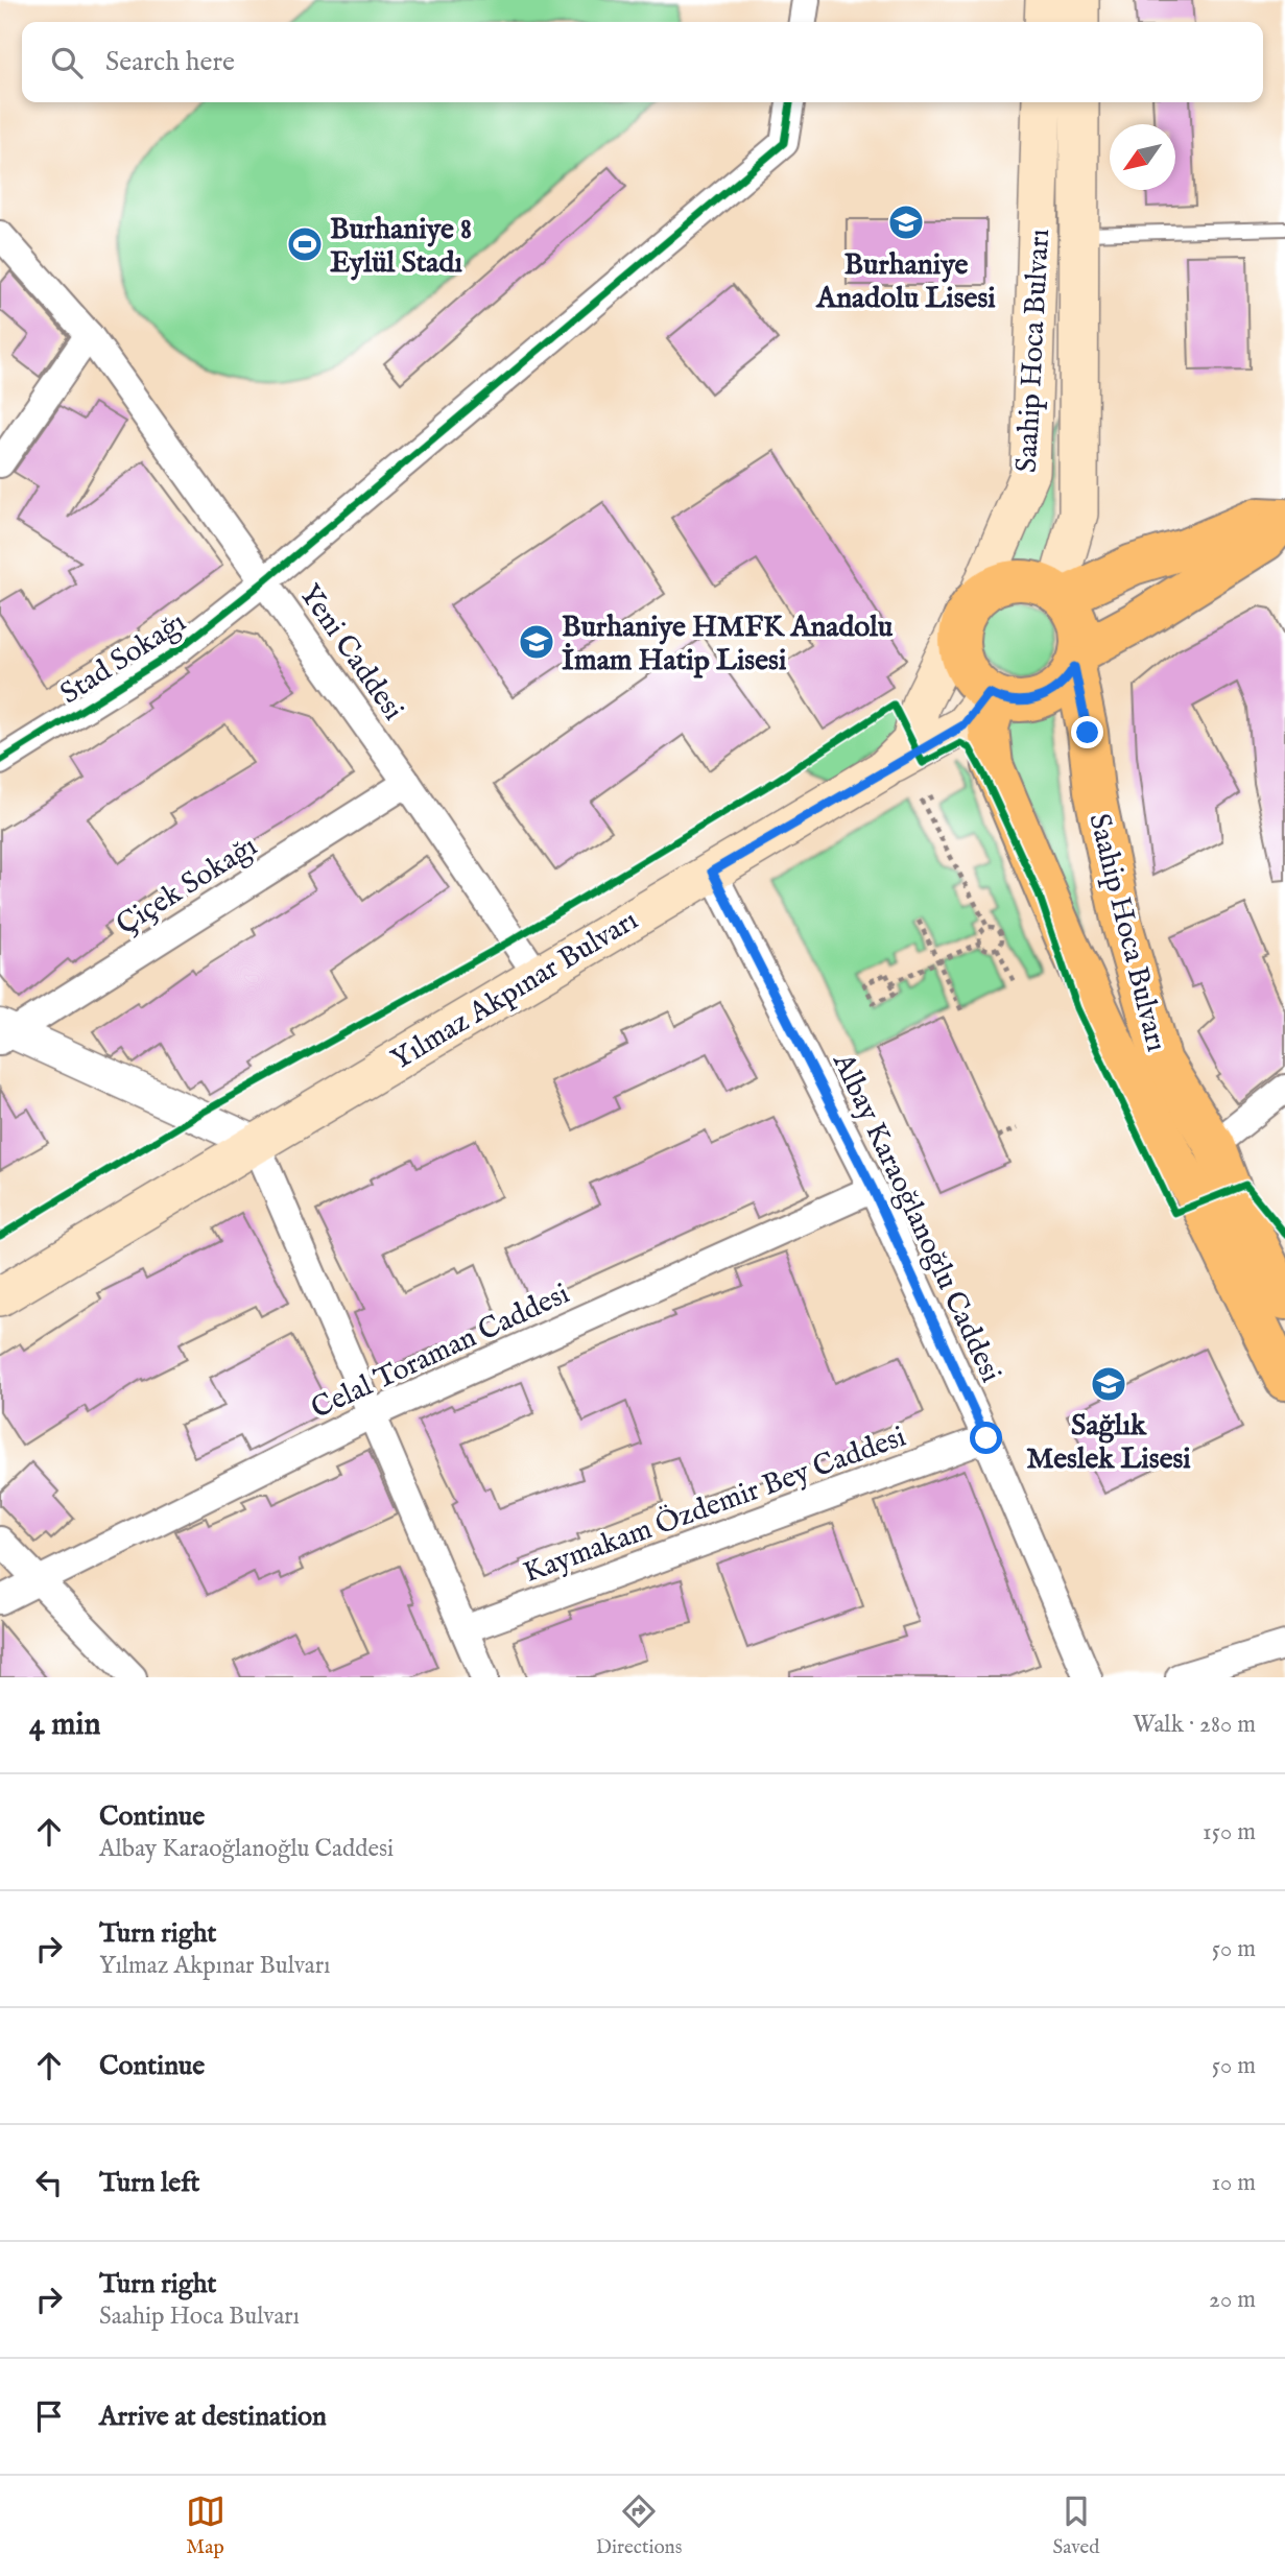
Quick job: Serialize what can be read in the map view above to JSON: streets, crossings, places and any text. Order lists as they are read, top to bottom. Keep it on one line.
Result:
{"streets":{"main road":["Saahip Hoca Bulvarı","Yılmaz Akpınar Bulvarı"],"street":["Yeni Caddesi","Stad Sokağı","Çiçek Sokağı","Albay Karaoğlanoğlu Caddesi","Celal Toraman Caddesi","Kaymakam Özdemir Bey Caddesi"]},"crossings":[["Saahip Hoca Bulvarı","Yılmaz Akpınar Bulvarı"],["Yeni Caddesi","Stad Sokağı"],["Yeni Caddesi","Çiçek Sokağı"],["Yeni Caddesi","Yılmaz Akpınar Bulvarı"],["Yılmaz Akpınar Bulvarı","Albay Karaoğlanoğlu Caddesi"],["Albay Karaoğlanoğlu Caddesi","Celal Toraman Caddesi"],["Albay Karaoğlanoğlu Caddesi","Kaymakam Özdemir Bey Caddesi"]],"places":{"school or university":["Burhaniye Anadolu Lisesi","Burhaniye HMFK Anadolu İmam Hatip Lisesi","Sağlık Meslek Lisesi"],"sports":["Burhaniye 8 Eylül Stadı"]},"north":"bottom left","page":{"search":"Search here","heading":["4 min","Walk · 280 m"],"list":[["Continue","Albay Karaoğlanoğlu Caddesi","150 m"],["Turn right","Yılmaz Akpınar Bulvarı","50 m"],["Continue","50 m"],["Turn left","10 m"],["Turn right","Saahip Hoca Bulvarı","20 m"],"Arrive at destination"],"nav":["Map","Directions","Saved"]}}
